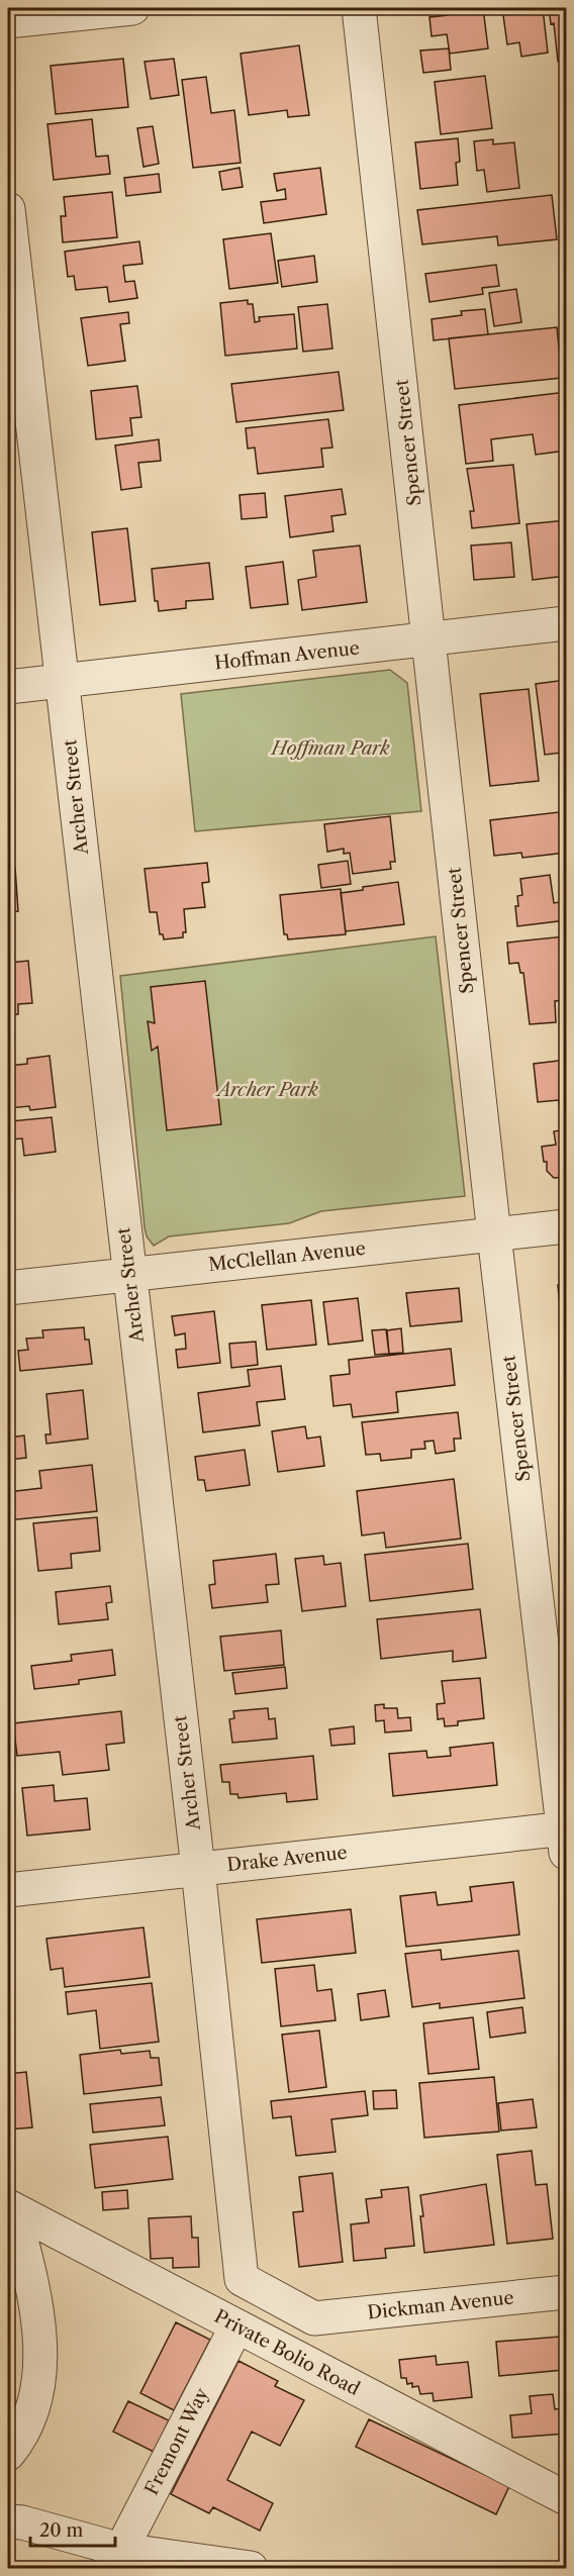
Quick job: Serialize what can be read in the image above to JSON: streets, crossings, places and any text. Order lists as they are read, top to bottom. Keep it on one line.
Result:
{"streets":{"street":["Spencer Street","Hoffman Avenue","Archer Street","McClellan Avenue","Drake Avenue","Dickman Avenue","Private Bolio Road","Fremont Way"]},"crossings":[["Spencer Street","Hoffman Avenue"],["Spencer Street","McClellan Avenue"],["Spencer Street","Drake Avenue"],["Hoffman Avenue","Archer Street"],["Archer Street","McClellan Avenue"],["Archer Street","Drake Avenue"],["Archer Street","Dickman Avenue"],["Private Bolio Road","Fremont Way"]],"parks":["Hoffman Park","Archer Park"],"scale_bar":"20 m"}
